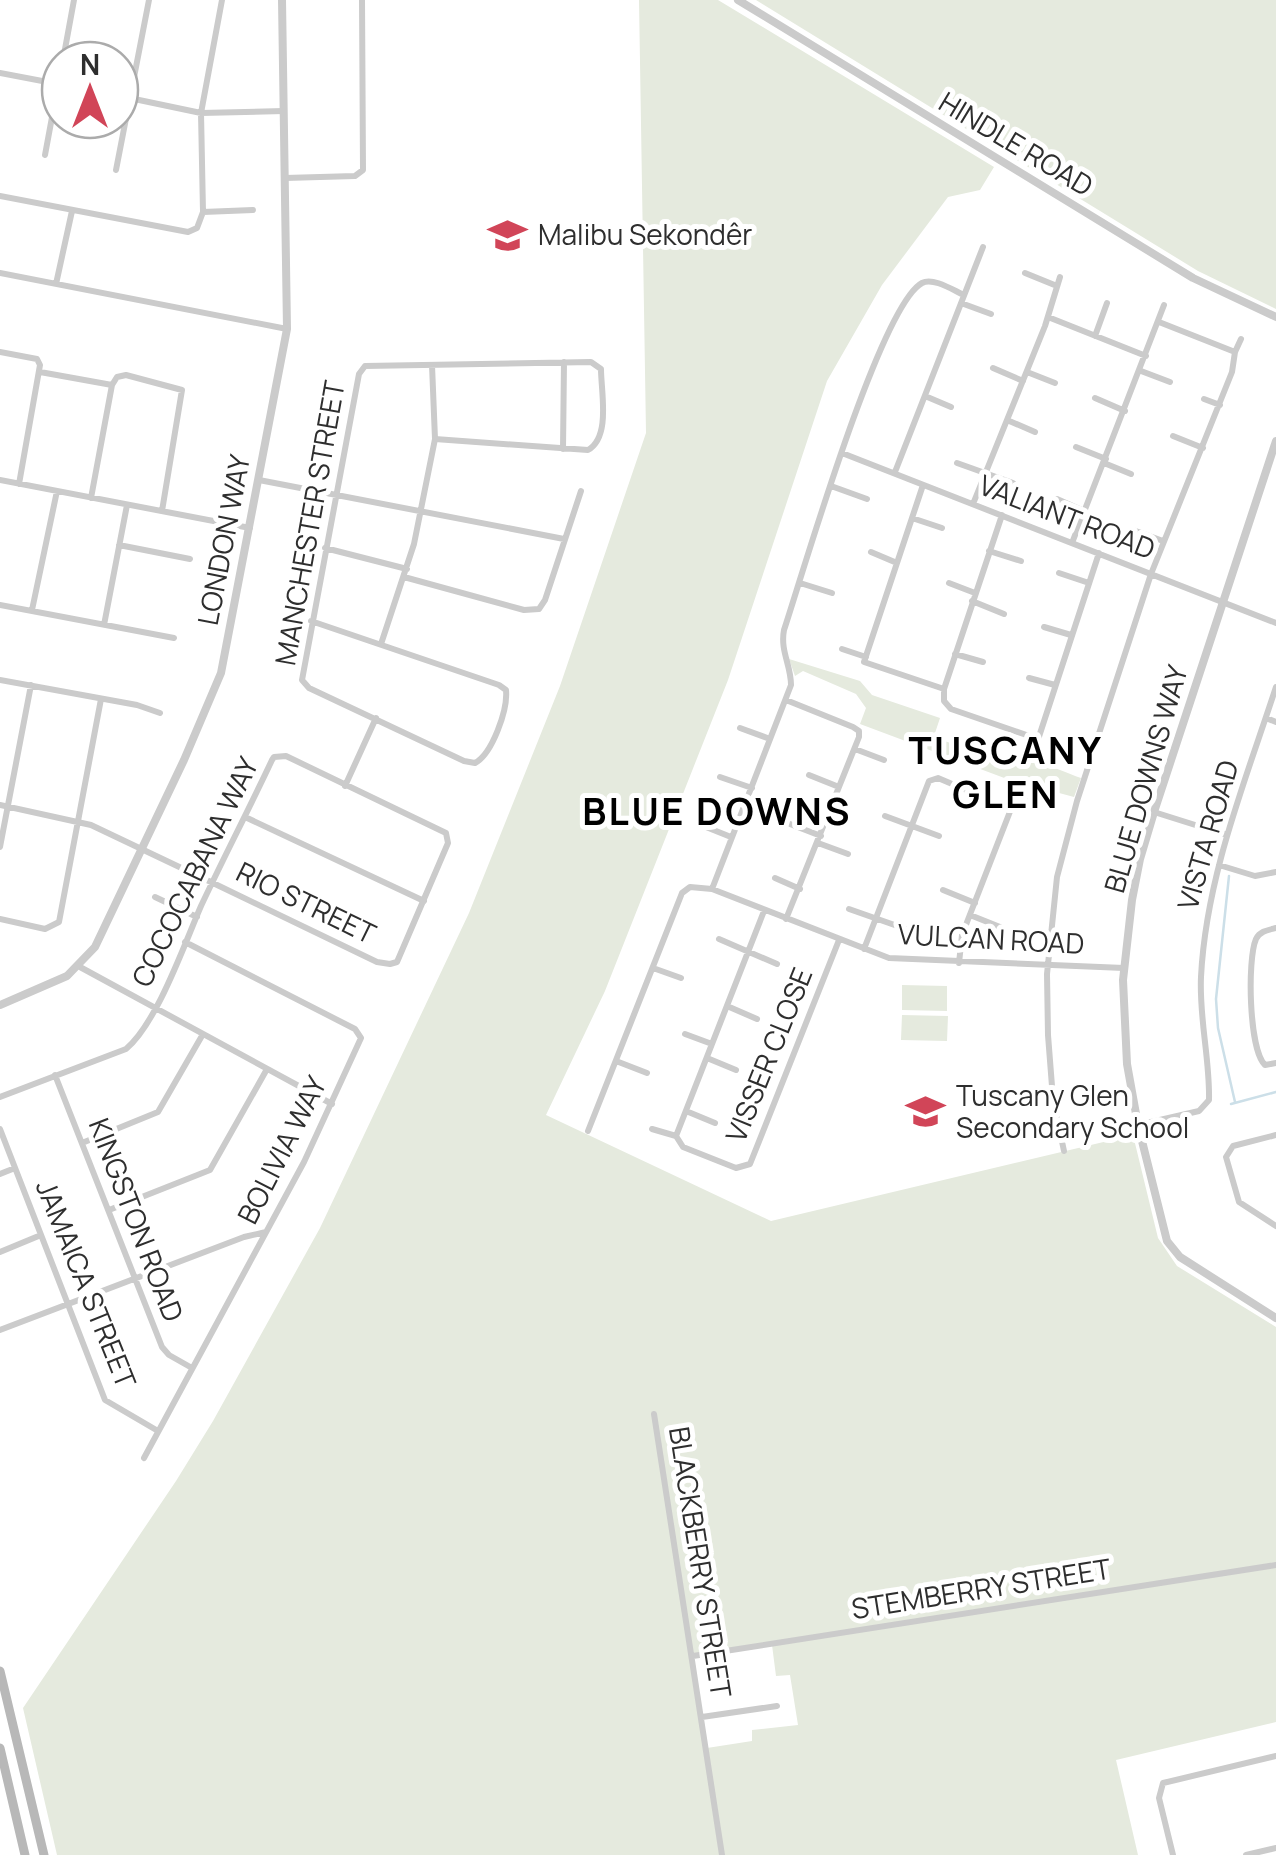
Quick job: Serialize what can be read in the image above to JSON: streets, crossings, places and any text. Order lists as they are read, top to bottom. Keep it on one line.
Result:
{"streets":{"street":["HINDLE ROAD","VALIANT ROAD","MANCHESTER STREET","LONDON WAY","BLUE DOWNS WAY","VISTA ROAD","COCOCABANA WAY","RIO STREET","VULCAN ROAD","VISSER CLOSE","BOLIVIA WAY","KINGSTON ROAD","JAMAICA STREET","BLACKBERRY STREET","STEMBERRY STREET"]},"crossings":[["VALIANT ROAD","BLUE DOWNS WAY"],["LONDON WAY","RIO STREET"],["BLUE DOWNS WAY","VISTA ROAD"],["BLUE DOWNS WAY","VULCAN ROAD"],["COCOCABANA WAY","RIO STREET"],["COCOCABANA WAY","BOLIVIA WAY"],["COCOCABANA WAY","KINGSTON ROAD"],["VULCAN ROAD","VISSER CLOSE"],["BOLIVIA WAY","KINGSTON ROAD"],["BOLIVIA WAY","JAMAICA STREET"],["BLACKBERRY STREET","STEMBERRY STREET"]],"districts":["TUSCANY GLEN","BLUE DOWNS"],"places":{"school or university":["Malibu Sekondêr","Tuscany Glen Secondary School"]},"north":"top"}
